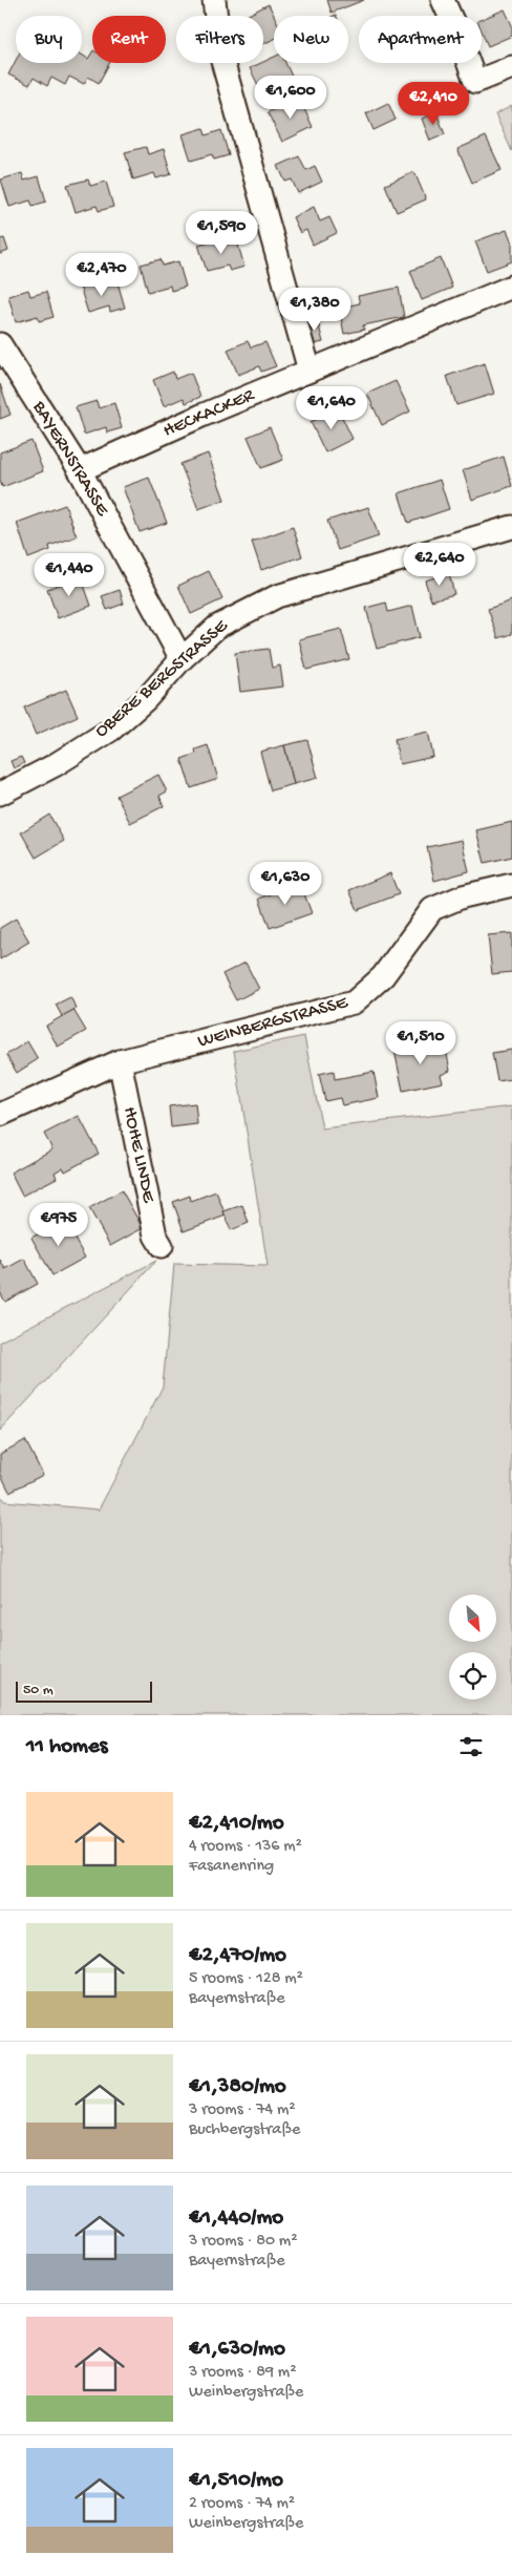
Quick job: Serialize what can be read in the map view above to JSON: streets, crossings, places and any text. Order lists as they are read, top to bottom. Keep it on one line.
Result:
{"streets":{"street":["HECKACKER","BAYERNSTRASSE","OBERE BERGSTRASSE","WEINBERGSTRASSE","HOHE LINDE"]},"crossings":[["HECKACKER","BAYERNSTRASSE"],["BAYERNSTRASSE","OBERE BERGSTRASSE"],["WEINBERGSTRASSE","HOHE LINDE"]],"scale_bar":"50 m","north":"bottom right","page":{"chip":["Buy","Rent","Filters","New","Apartment"],"price":["€1,600","€2,410","€1,590","€2,470","€1,380","€1,640","€2,640","€1,440","€1,630","€1,510","€975"],"scale":"50 m","heading":"11 homes","list":[{"name":"€2,410/mo","note":"4 rooms · 136 m² · Fasanenring"},{"name":"€2,470/mo","note":"5 rooms · 128 m² · Bayernstraße"},{"name":"€1,380/mo","note":"3 rooms · 74 m² · Buchbergstraße"},{"name":"€1,440/mo","note":"3 rooms · 80 m² · Bayernstraße"},{"name":"€1,630/mo","note":"3 rooms · 89 m² · Weinbergstraße"},{"name":"€1,510/mo","note":"2 rooms · 74 m² · Weinbergstraße"}]}}
